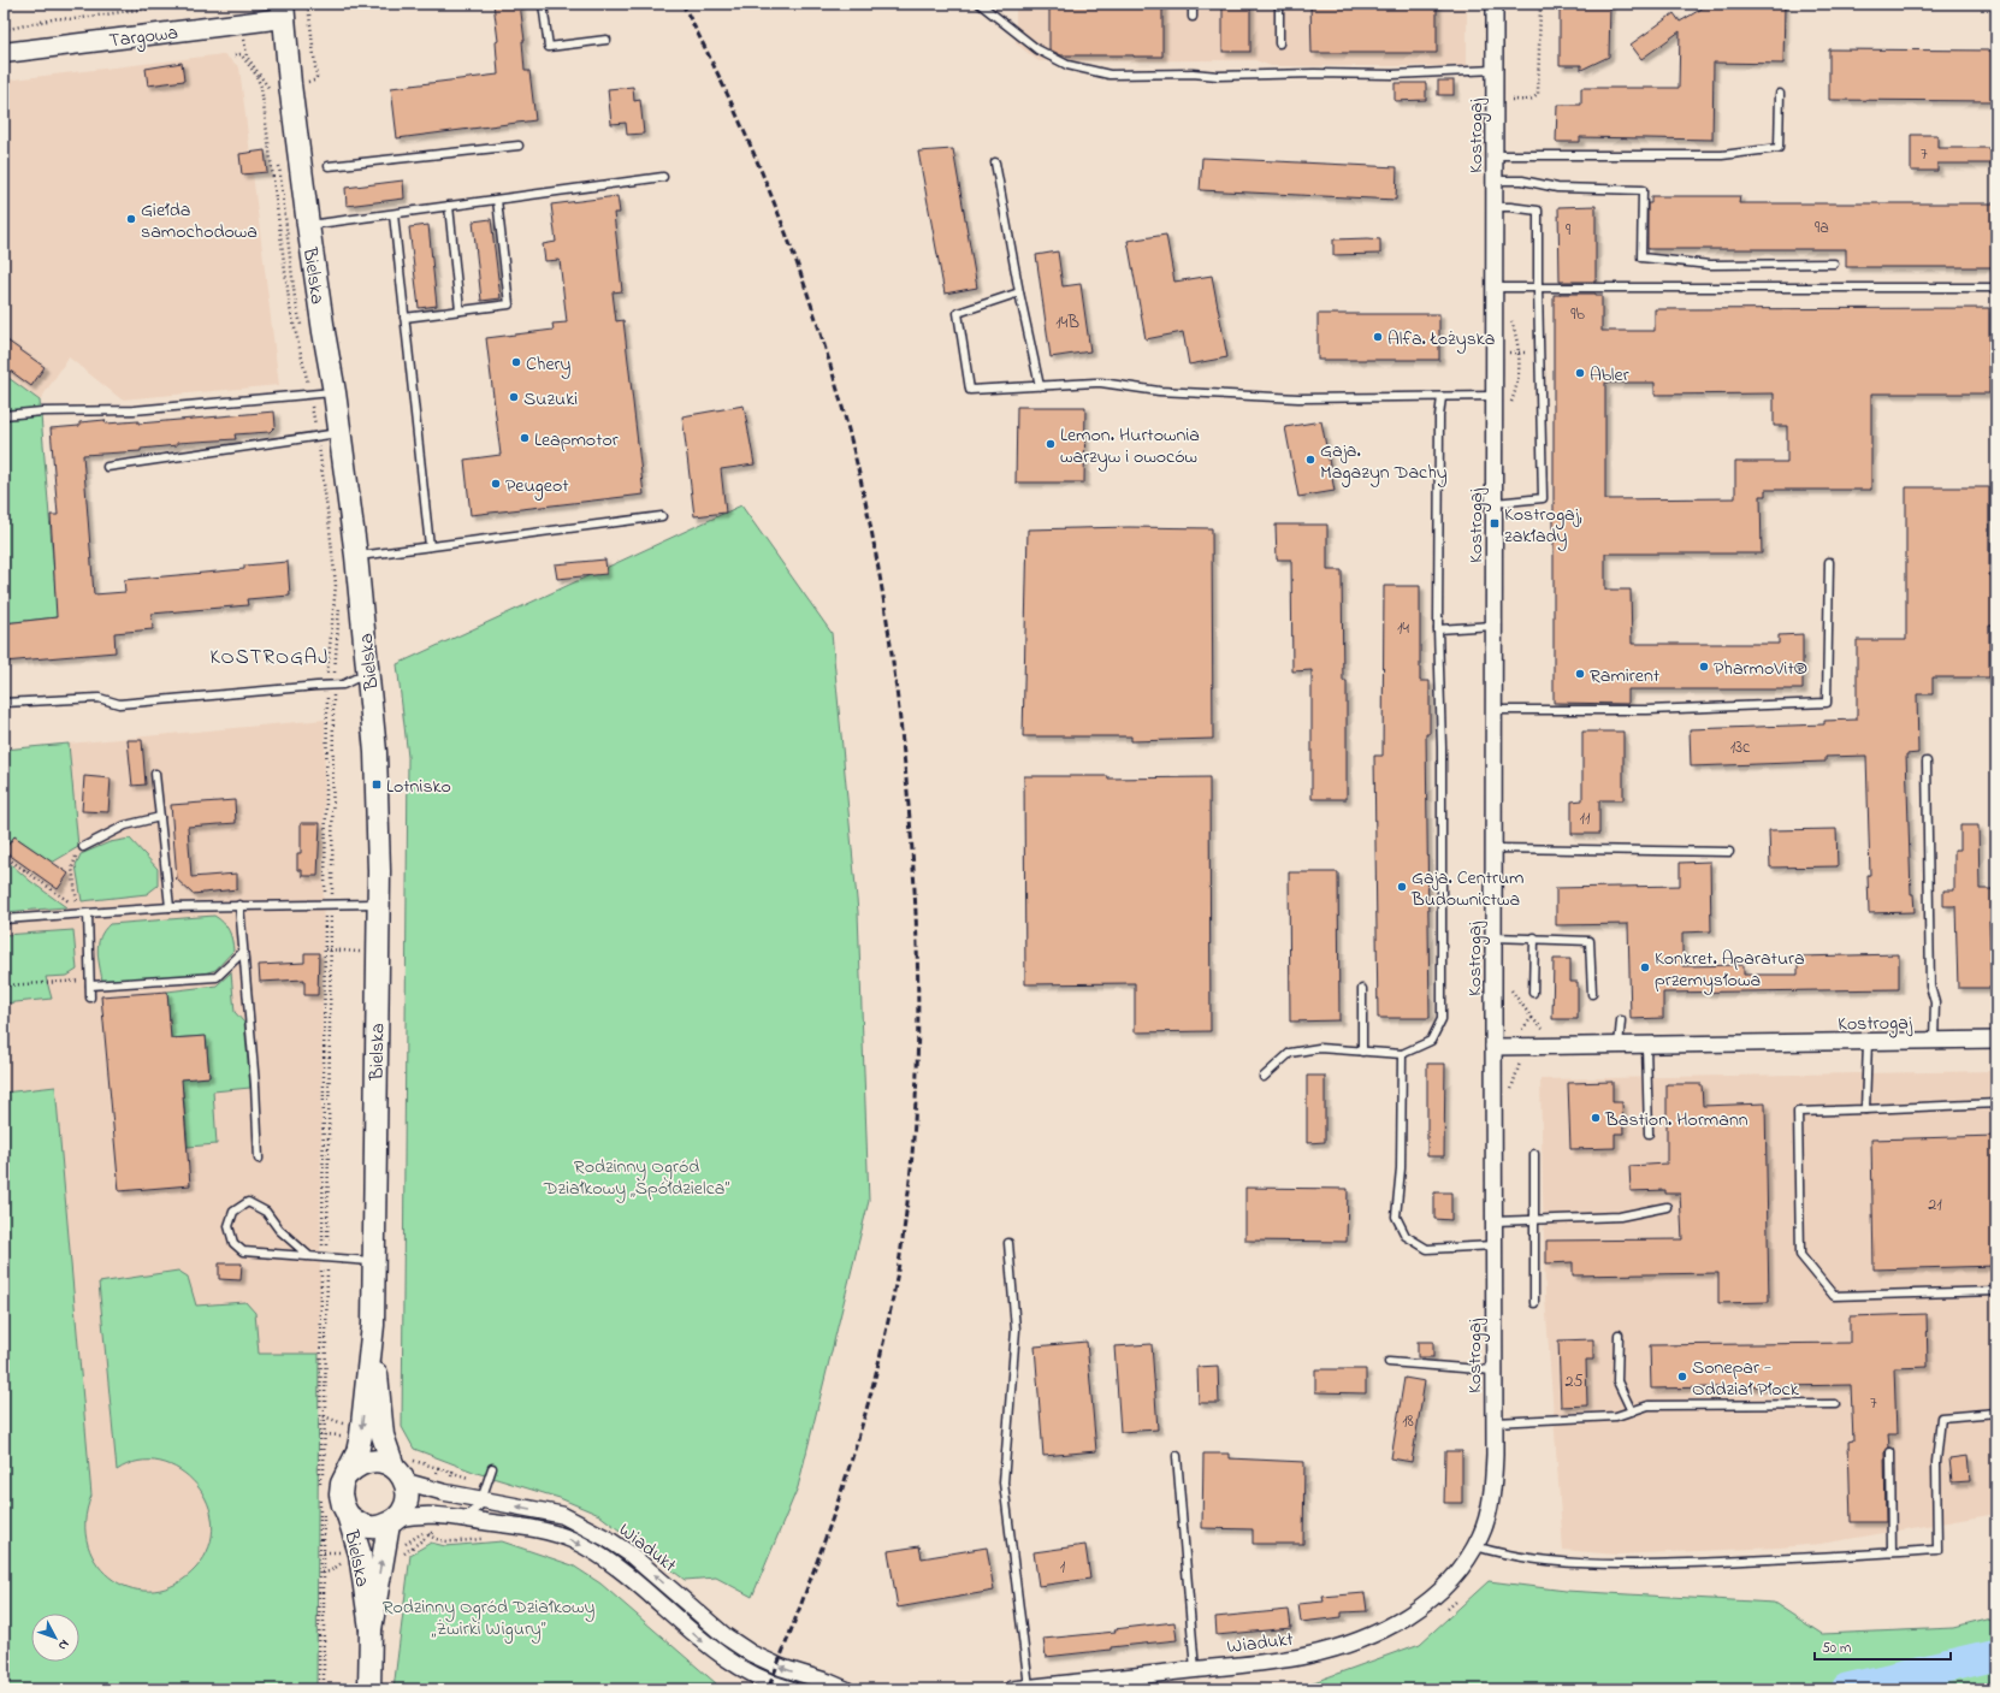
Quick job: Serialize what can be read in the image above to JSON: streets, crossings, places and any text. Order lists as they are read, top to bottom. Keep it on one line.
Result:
{"streets":{"main road":["Bielska"],"street":["Targowa","Kostrogaj","Wiadukt"]},"crossings":[["Targowa","Bielska"],["Kostrogaj","Wiadukt"],["Bielska","Wiadukt"]],"districts":["KOSTROGAJ"],"parks":["Rodzinny Ogród Działkowy „Spółdzielca”","Rodzinny Ogród Działkowy „Żwirki Wigury”"],"places":{"other":["Giełda samochodowa","Alfa. Łożyska","Chery","Abler","Suzuki","Leapmotor","Lemon. Hurtownia warzyw i owoców","Gaja. Magazyn Dachy","Peugeot","PharmoVit®","Ramirent","Gaja. Centrum Budownictwa","Konkret. Aparatura przemysłowa","Bastion. Hormann","Sonepar - Oddział Płock"],"transit":["Kostrogaj, zakłady","Lotnisko"]},"house_numbers":["7","9a","9","9b","14B","14","13c","11","21","25","7","18","1"],"scale_bar":"50 m","north":"bottom right"}
